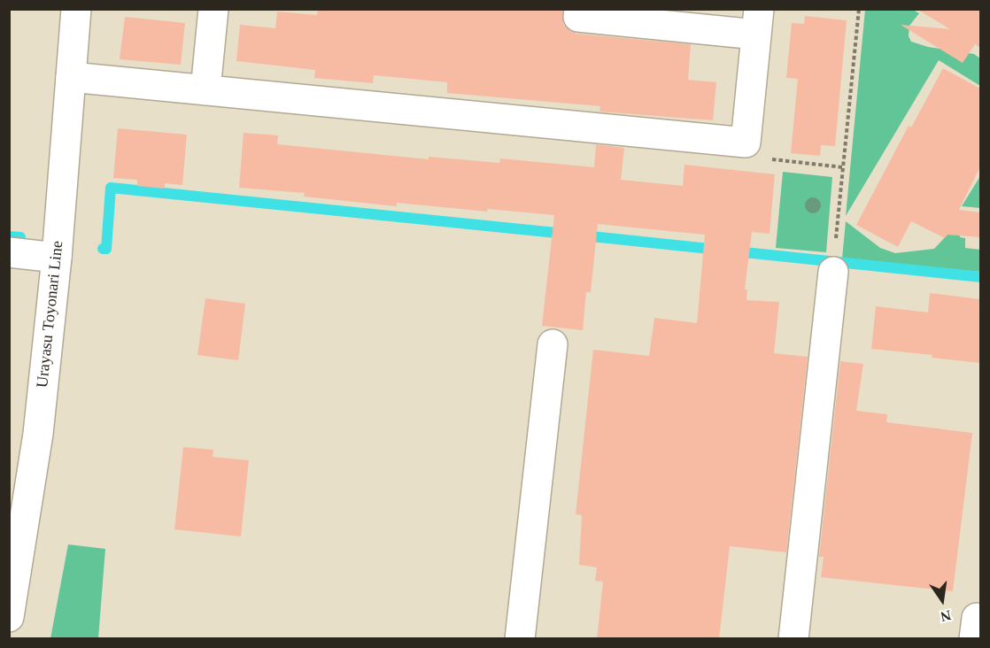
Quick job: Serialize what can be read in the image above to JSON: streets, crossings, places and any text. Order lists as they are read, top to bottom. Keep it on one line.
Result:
{"streets":{"street":["Urayasu Toyonari Line"]},"north":"bottom"}
